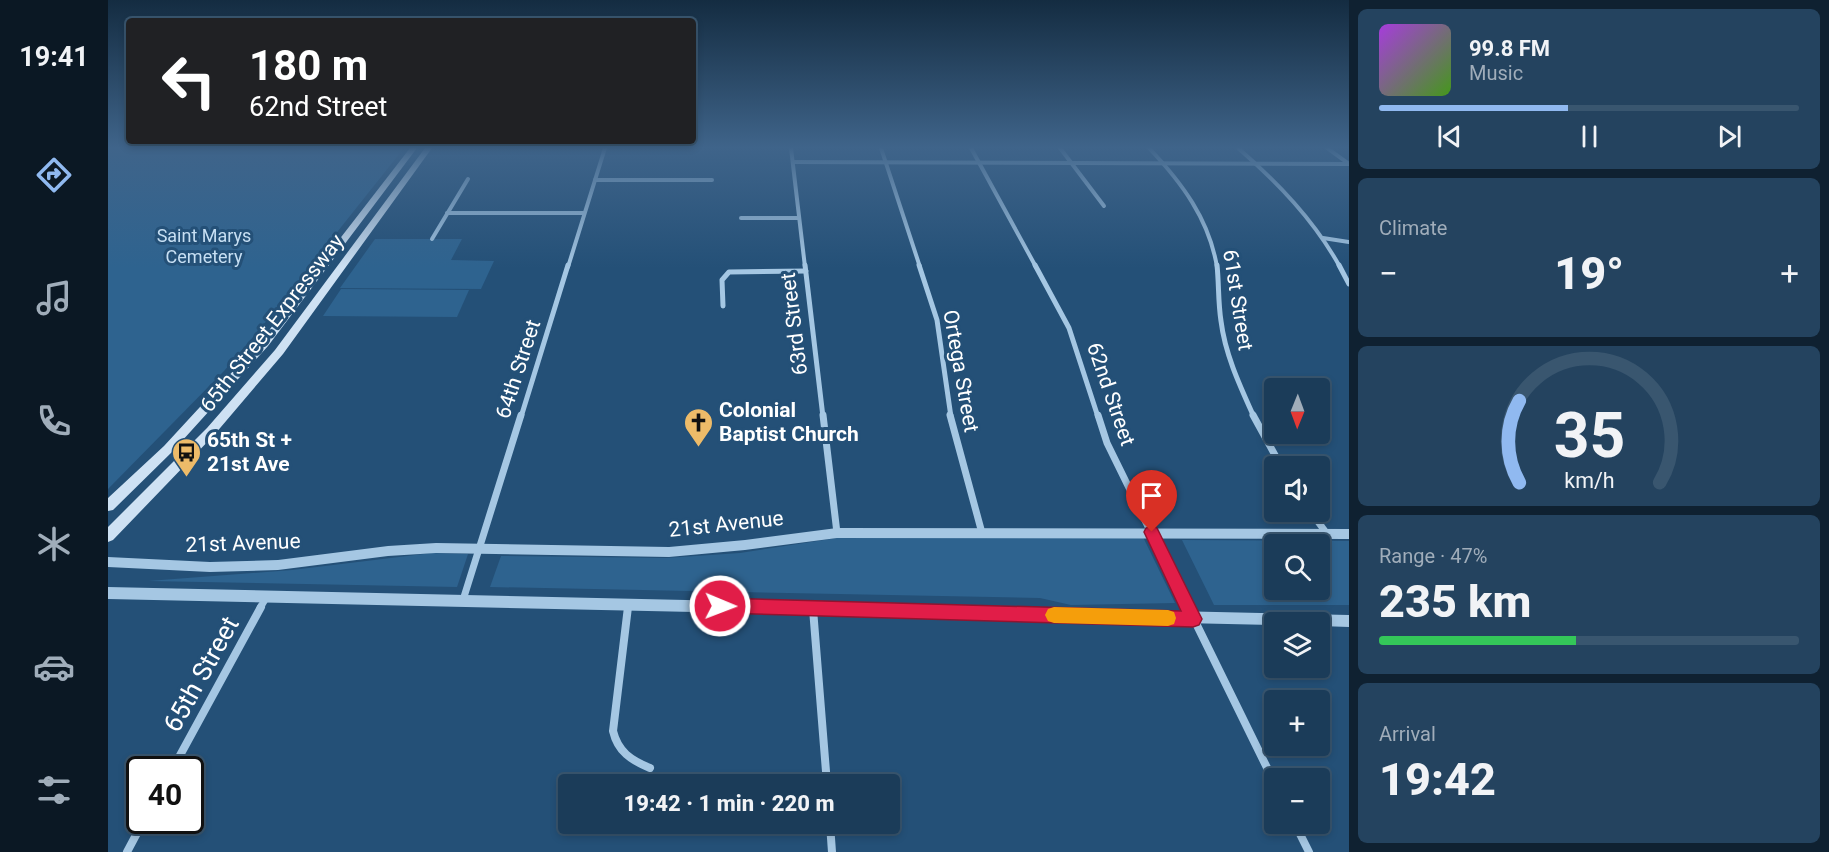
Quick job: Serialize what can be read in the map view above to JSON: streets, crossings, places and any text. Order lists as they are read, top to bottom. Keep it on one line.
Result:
{"streets":{"main road":["65th Street Expressway"],"street":["61st Street","63rd Street","64th Street","Ortega Street","62nd Street","21st Avenue","65th Street"]},"crossings":[["63rd Street","21st Avenue"],["64th Street","21st Avenue"],["Ortega Street","21st Avenue"],["62nd Street","21st Avenue"]],"parks":["Saint Marys Cemetery"],"places":{"church":["Colonial Baptist Church"],"bus stop":["65th St + 21st Ave"]},"north":"bottom","page":{"tabs":"19:41","turn":["180 m","62nd Street"],"song":["99.8 FM","Music"],"tile":["Climate",["Range · 47%","235 km"],["Arrival","19:42"]],"heat":["−","19°","+"],"map_buttons":["+","−"],"limit":"40","trip":"19:42 · 1 min · 220 m","gauge":["35","km/h"]}}
